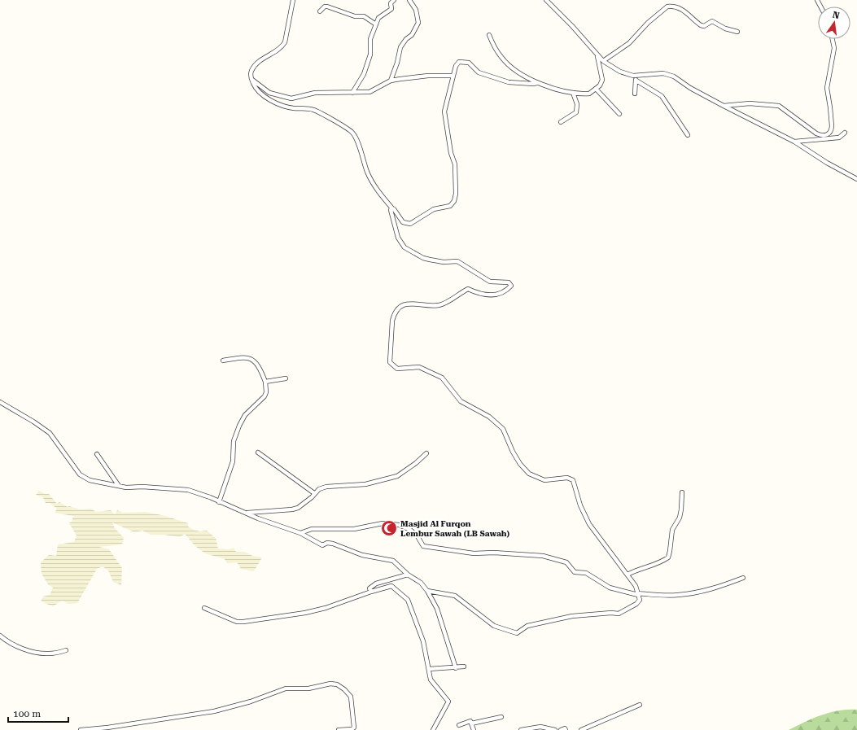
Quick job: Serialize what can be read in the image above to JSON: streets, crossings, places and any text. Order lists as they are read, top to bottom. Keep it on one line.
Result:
{"places":{"mosque":["Masjid Al Furqon Lembur Sawah (LB Sawah)"]},"scale_bar":"100 m","north":"top"}
